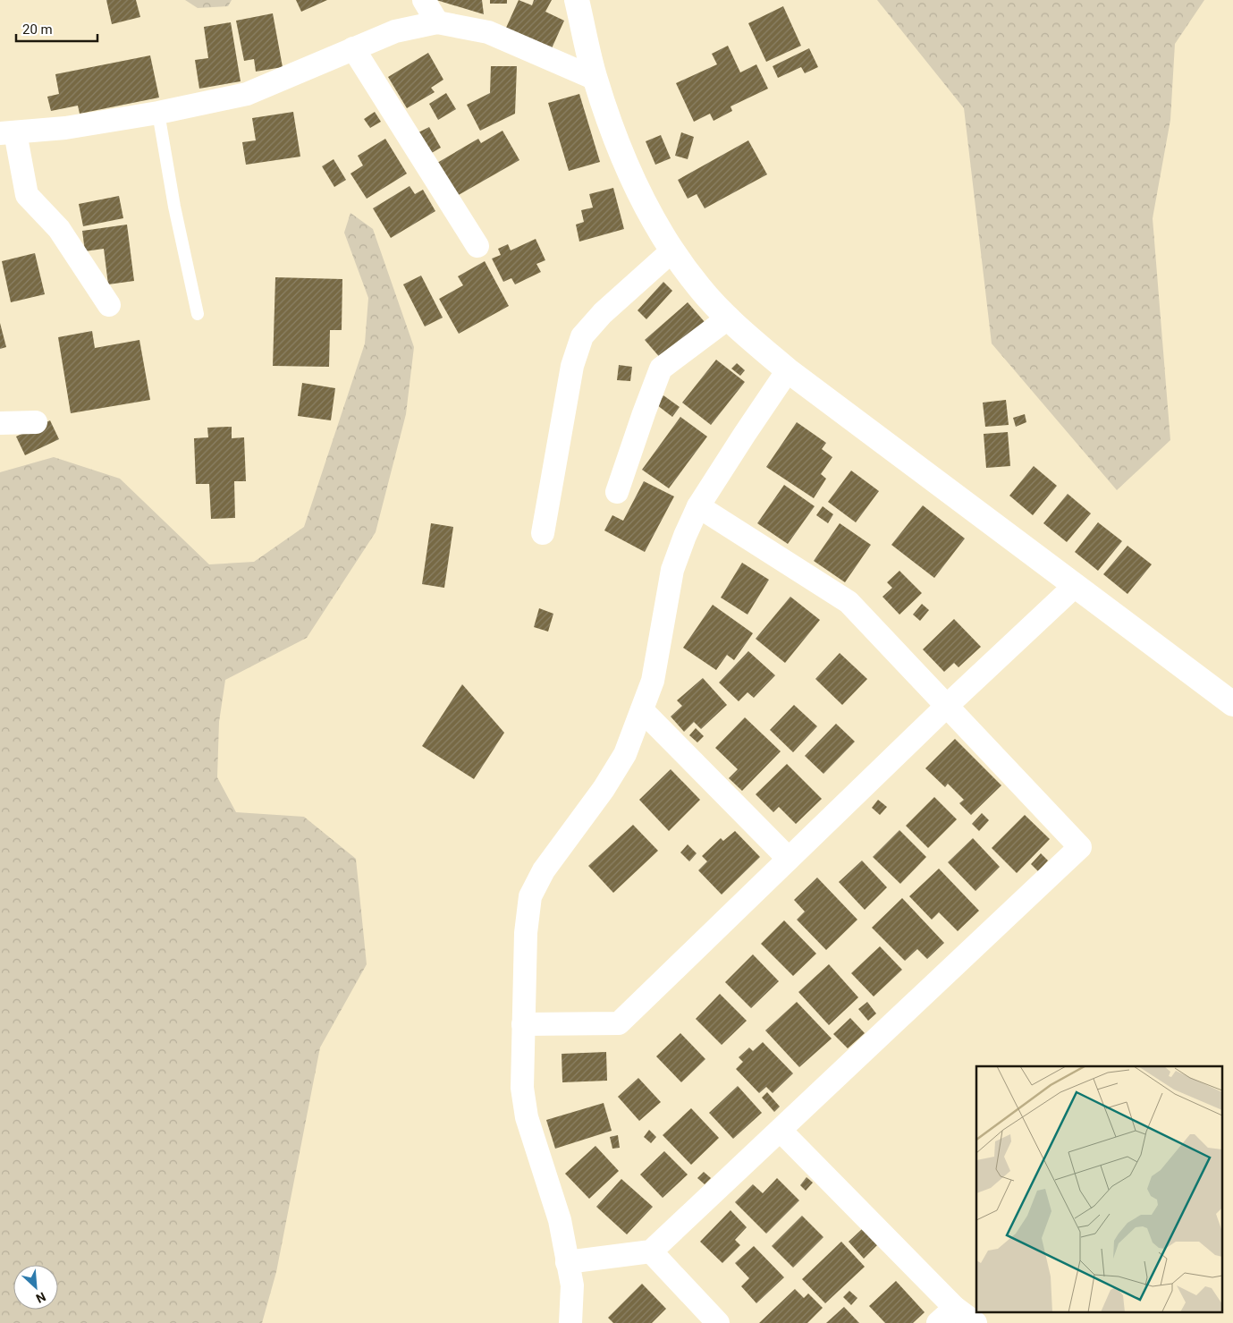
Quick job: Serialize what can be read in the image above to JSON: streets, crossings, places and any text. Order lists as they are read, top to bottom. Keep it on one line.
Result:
{"scale_bar":"20 m","north":"bottom right"}
